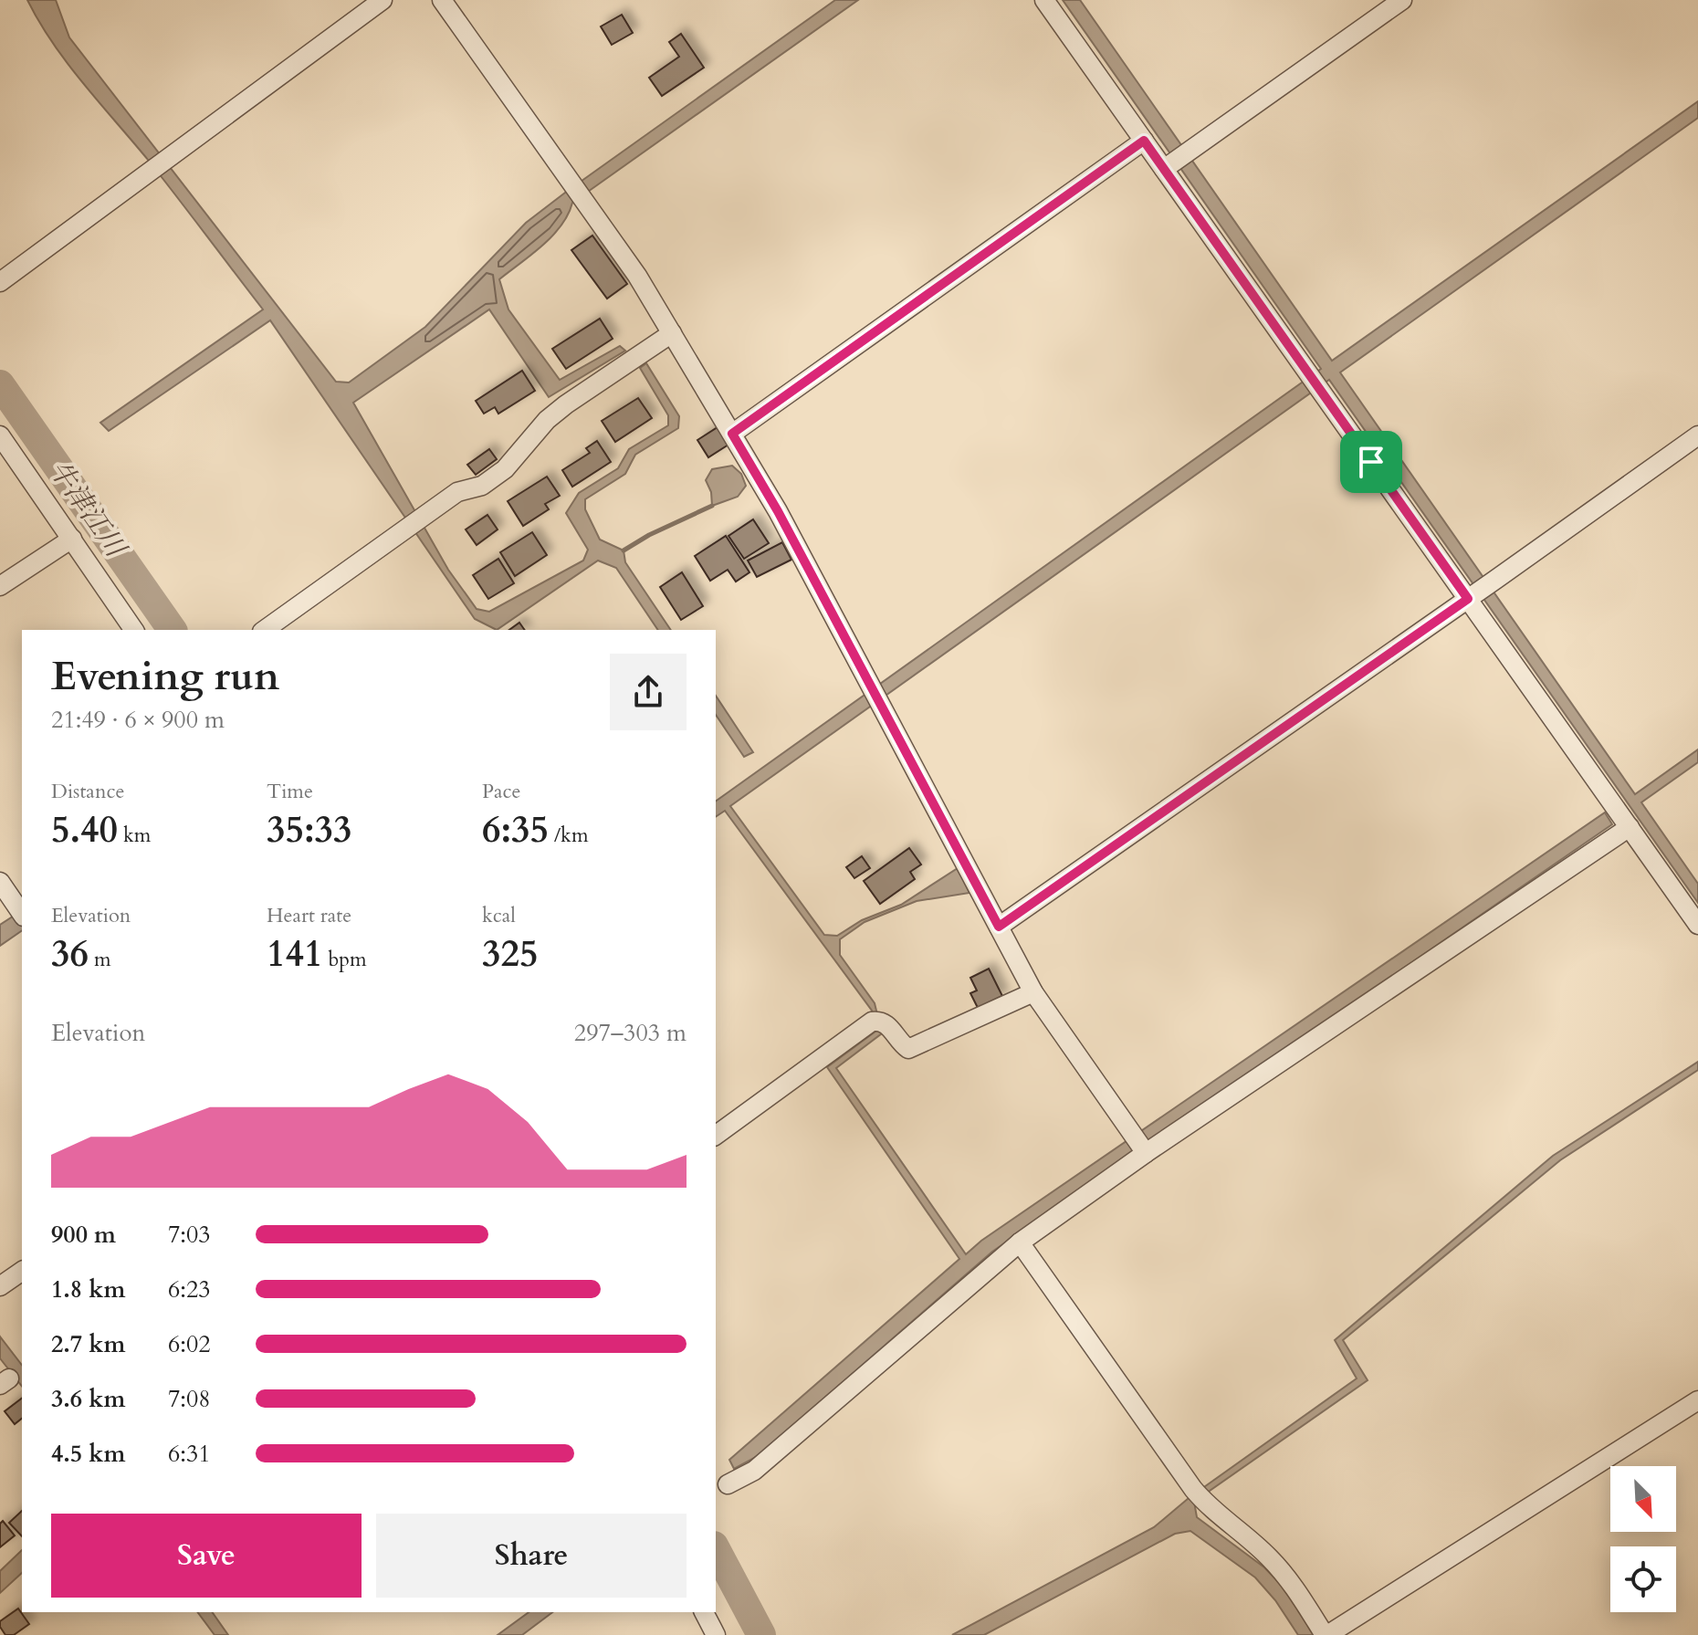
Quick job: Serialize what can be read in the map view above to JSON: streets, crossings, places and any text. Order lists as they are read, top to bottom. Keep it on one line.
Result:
{"water":["牛津江川"],"north":"bottom right","page":{"heading":["Evening run","21:49 · 6 × 900 m"],"stats":[["Distance","5.40 km"],["Time","35:33"],["Pace","6:35 /km"],["Elevation","36 m"],["Heart rate","141 bpm"],["kcal","325"]],"chart":["Elevation","297–303 m"],"list":[{"name":"900 m","note":"7:03"},{"name":"1.8 km","note":"6:23"},{"name":"2.7 km","note":"6:02"},{"name":"3.6 km","note":"7:08"},{"name":"4.5 km","note":"6:31"}],"buttons":["Save","Share"]}}
